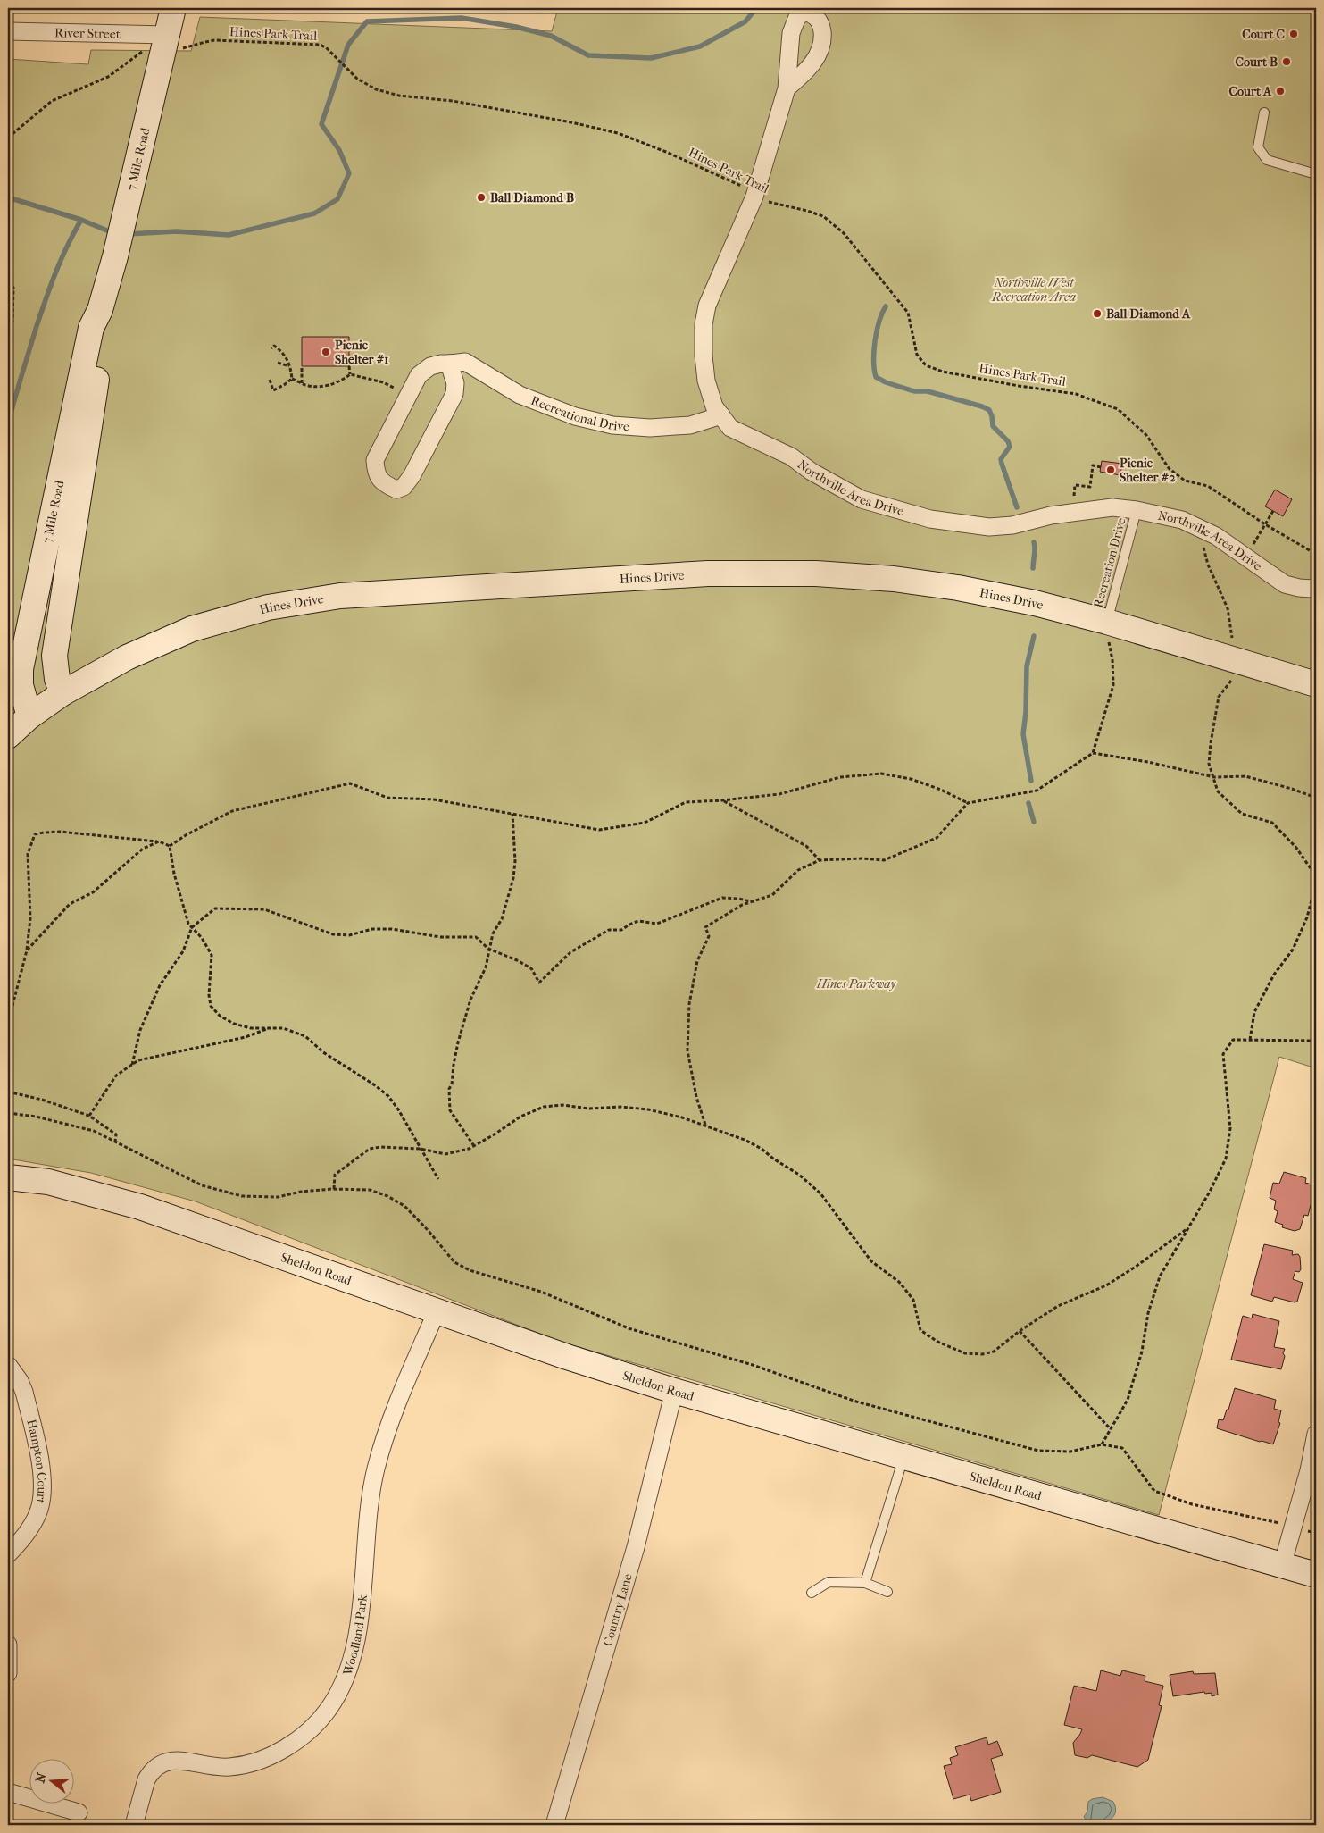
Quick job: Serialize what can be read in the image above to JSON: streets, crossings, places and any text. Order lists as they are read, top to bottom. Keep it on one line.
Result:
{"streets":{"street":["River Street","7 Mile Road","Recreational Drive","Northville Area Drive","Hines Drive","Sheldon Road","Hampton Court","Country Lane","Woodland Park"],"lane":["Recreation Drive"],"path":["Hines Park Trail"]},"crossings":[["River Street","Hines Park Trail"],["River Street","7 Mile Road"],["Hines Park Trail","7 Mile Road"],["Hines Park Trail","Northville Area Drive"],["7 Mile Road","Hines Drive"],["Recreational Drive","Northville Area Drive"],["Northville Area Drive","Recreation Drive"],["Recreation Drive","Hines Drive"],["Sheldon Road","Country Lane"],["Sheldon Road","Woodland Park"]],"parks":["Northville West Recreation Area","Hines Parkway"],"places":["Court C","Court B","Court A","Ball Diamond B","Ball Diamond A","Picnic Shelter #1","Picnic Shelter #2"],"north":"left"}
